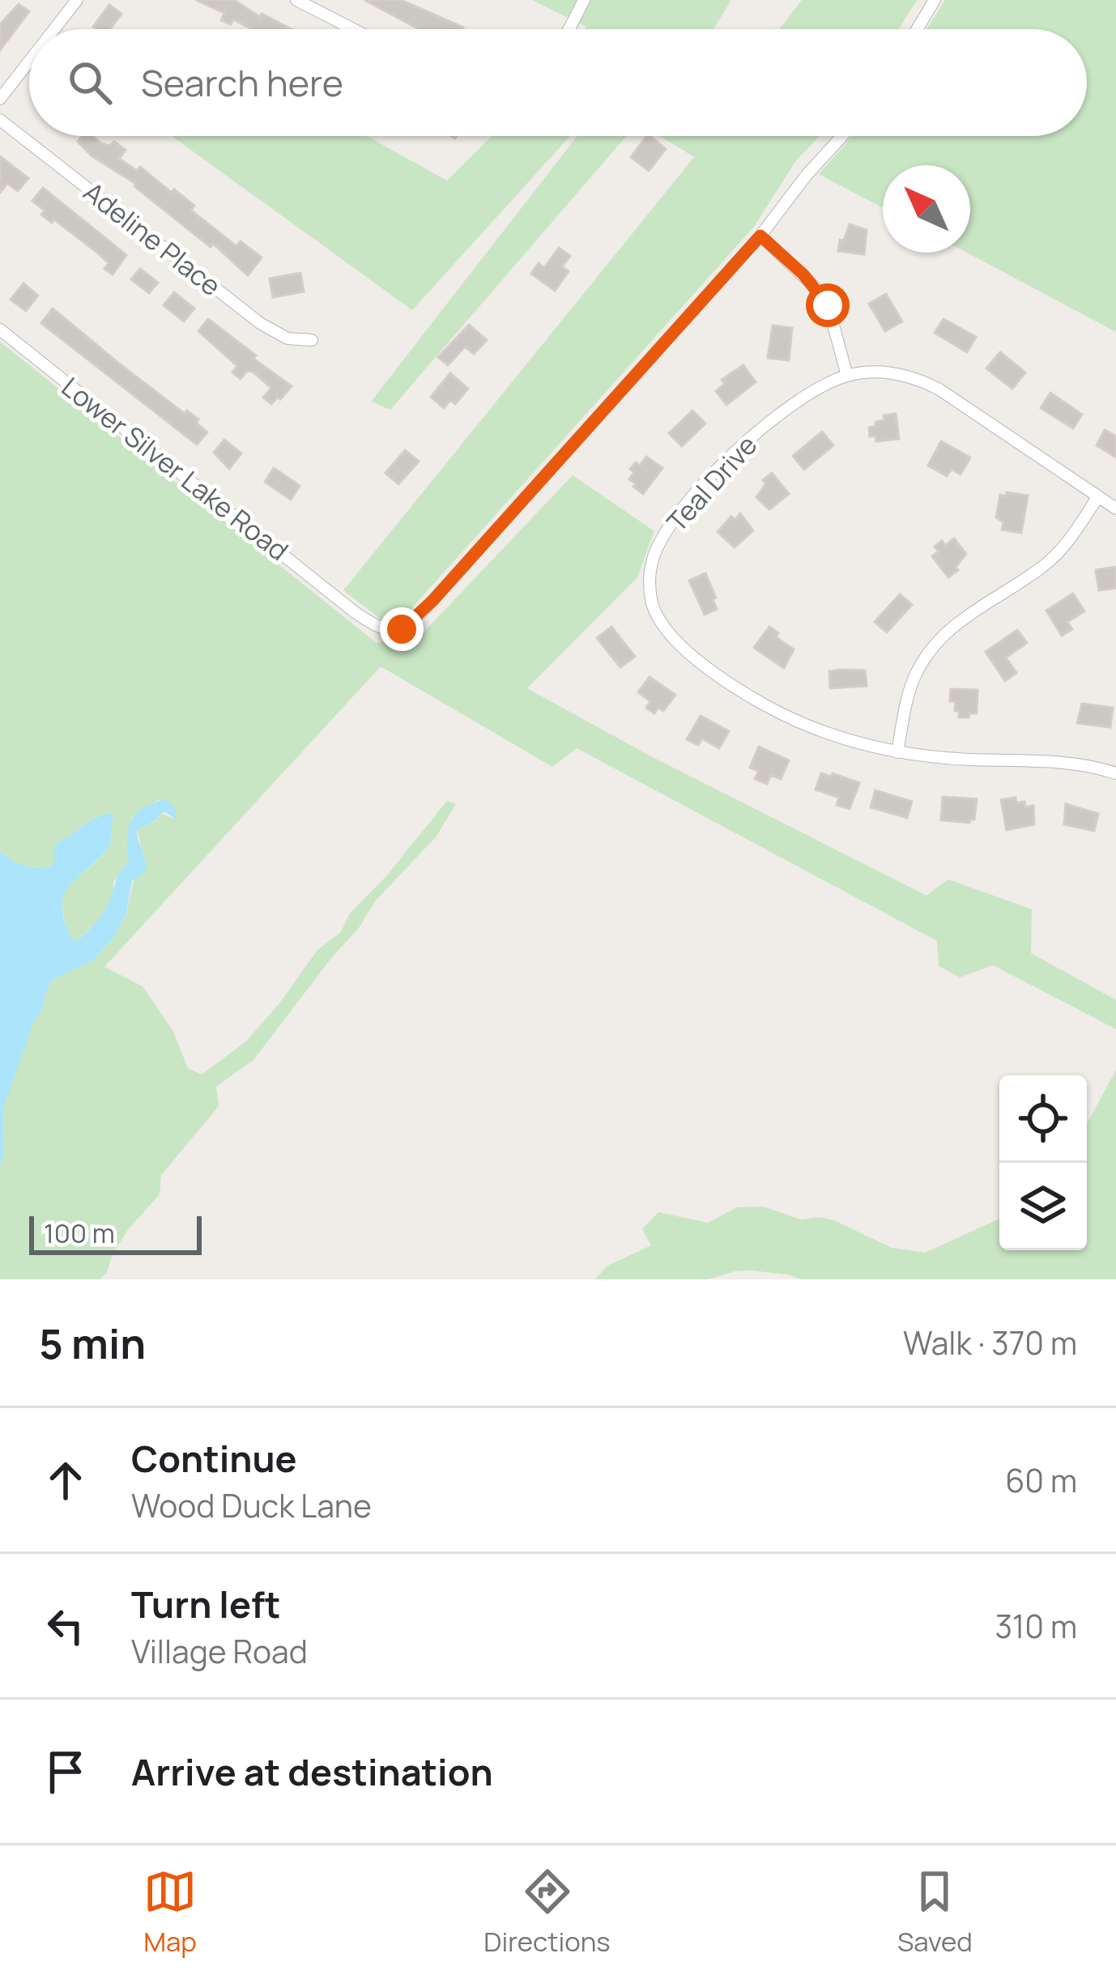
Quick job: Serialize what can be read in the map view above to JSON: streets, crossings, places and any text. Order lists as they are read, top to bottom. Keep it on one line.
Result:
{"streets":{"street":["Adeline Place","Lower Silver Lake Road","Teal Drive"]},"scale_bar":"100 m","north":"top left","page":{"search":"Search here","scale":"100 m","heading":["5 min","Walk · 370 m"],"list":[["Continue","Wood Duck Lane","60 m"],["Turn left","Village Road","310 m"],"Arrive at destination"],"nav":["Map","Directions","Saved"]}}
